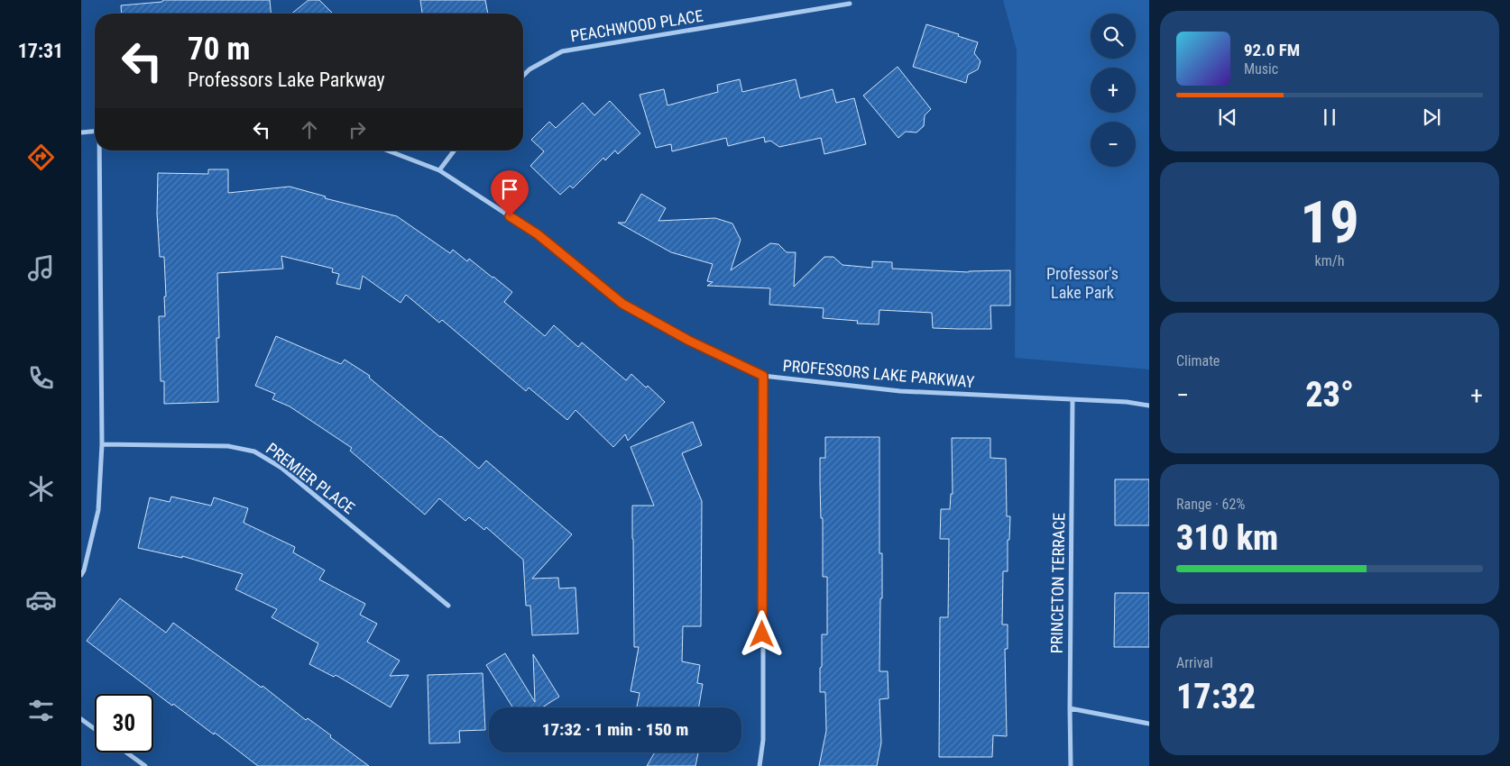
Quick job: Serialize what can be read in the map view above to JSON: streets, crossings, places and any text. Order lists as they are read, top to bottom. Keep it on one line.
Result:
{"streets":{"street":["PEACHWOOD PLACE","PROFESSORS LAKE PARKWAY","PREMIER PLACE","PRINCETON TERRACE"]},"crossings":[["PROFESSORS LAKE PARKWAY","PRINCETON TERRACE"]],"parks":["Professor's Lake Park"],"page":{"tabs":"17:31","map_buttons":["+","−"],"turn":["70 m","Professors Lake Parkway"],"song":["92.0 FM","Music"],"tile":[["19","km/h"],"Climate",["Range · 62%","310 km"],["Arrival","17:32"]],"heat":["−","23°","+"],"limit":"30","trip":"17:32 · 1 min · 150 m"}}
